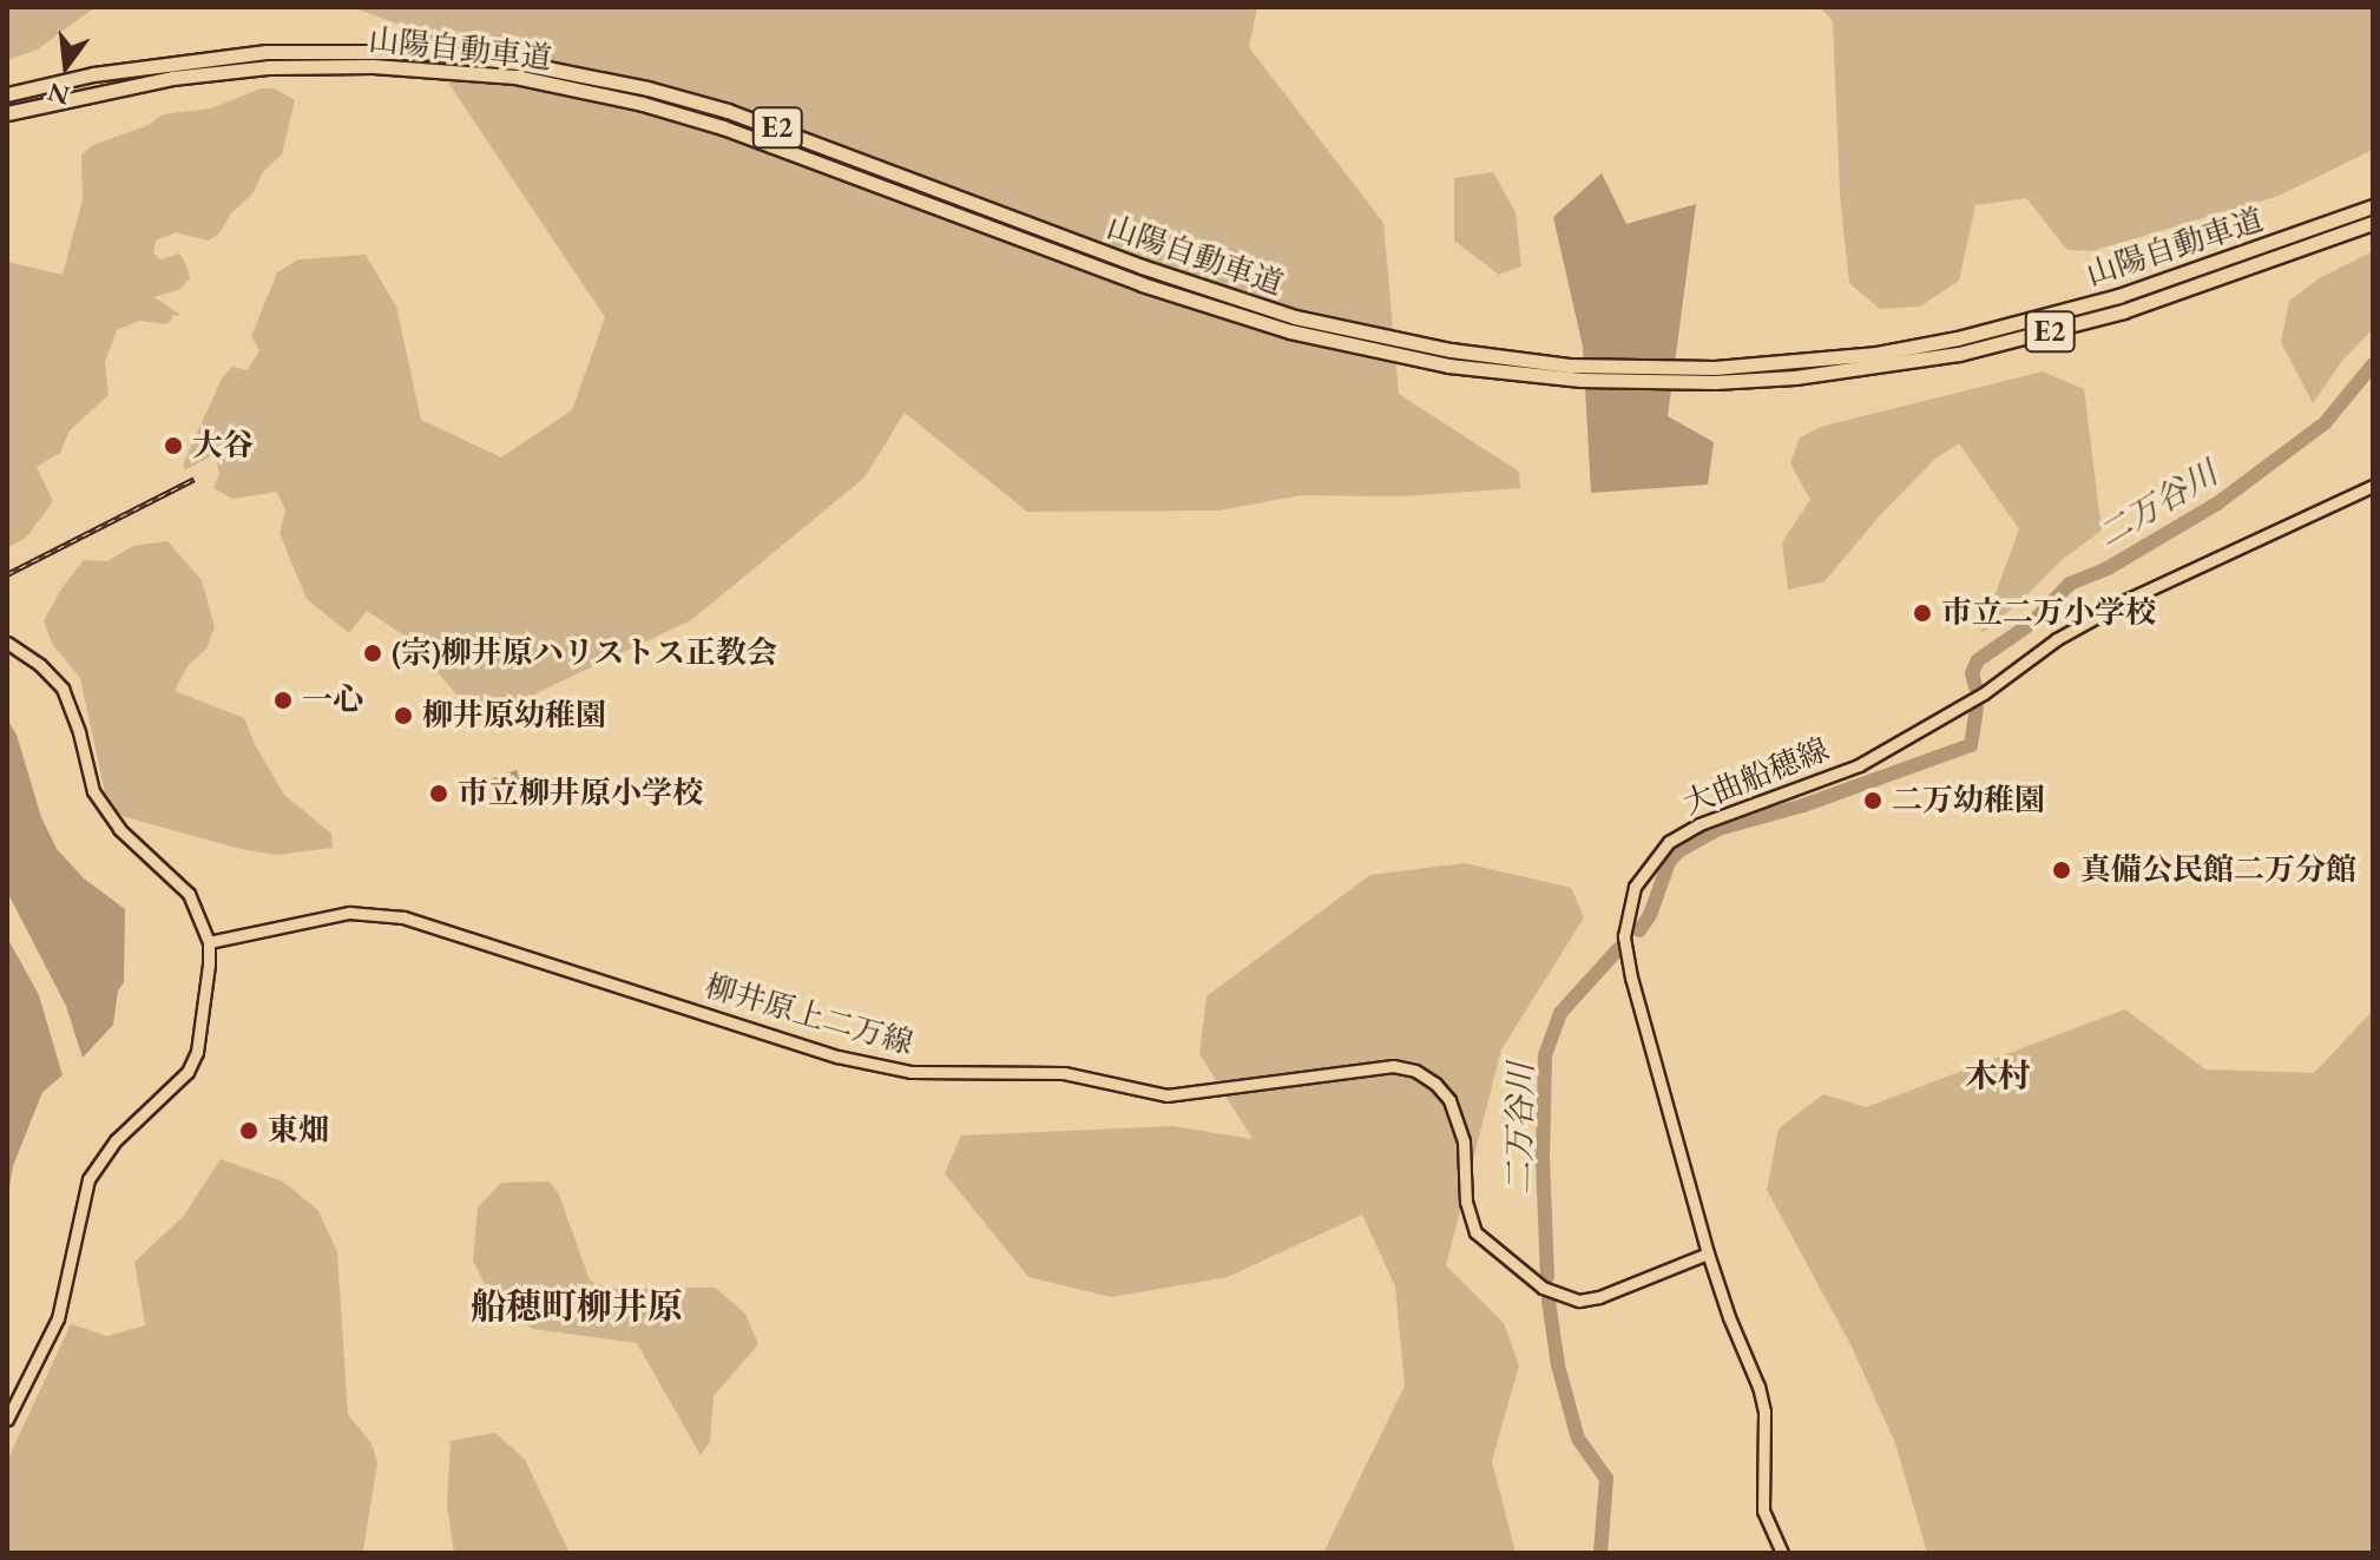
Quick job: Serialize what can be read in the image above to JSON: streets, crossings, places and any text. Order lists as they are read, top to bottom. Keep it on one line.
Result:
{"streets":{"highway":["山陽自動車道","E2"],"main road":["大曲船穂線","柳井原上二万線"]},"crossings":[["大曲船穂線","柳井原上二万線"]],"districts":["木村","船穂町柳井原"],"water":["二万谷川"],"places":["大谷","市立二万小学校","(宗)柳井原ハリストス正教会","一心","柳井原幼稚園","市立柳井原小学校","二万幼稚園","真備公民館二万分館","東畑"],"north":"bottom"}
